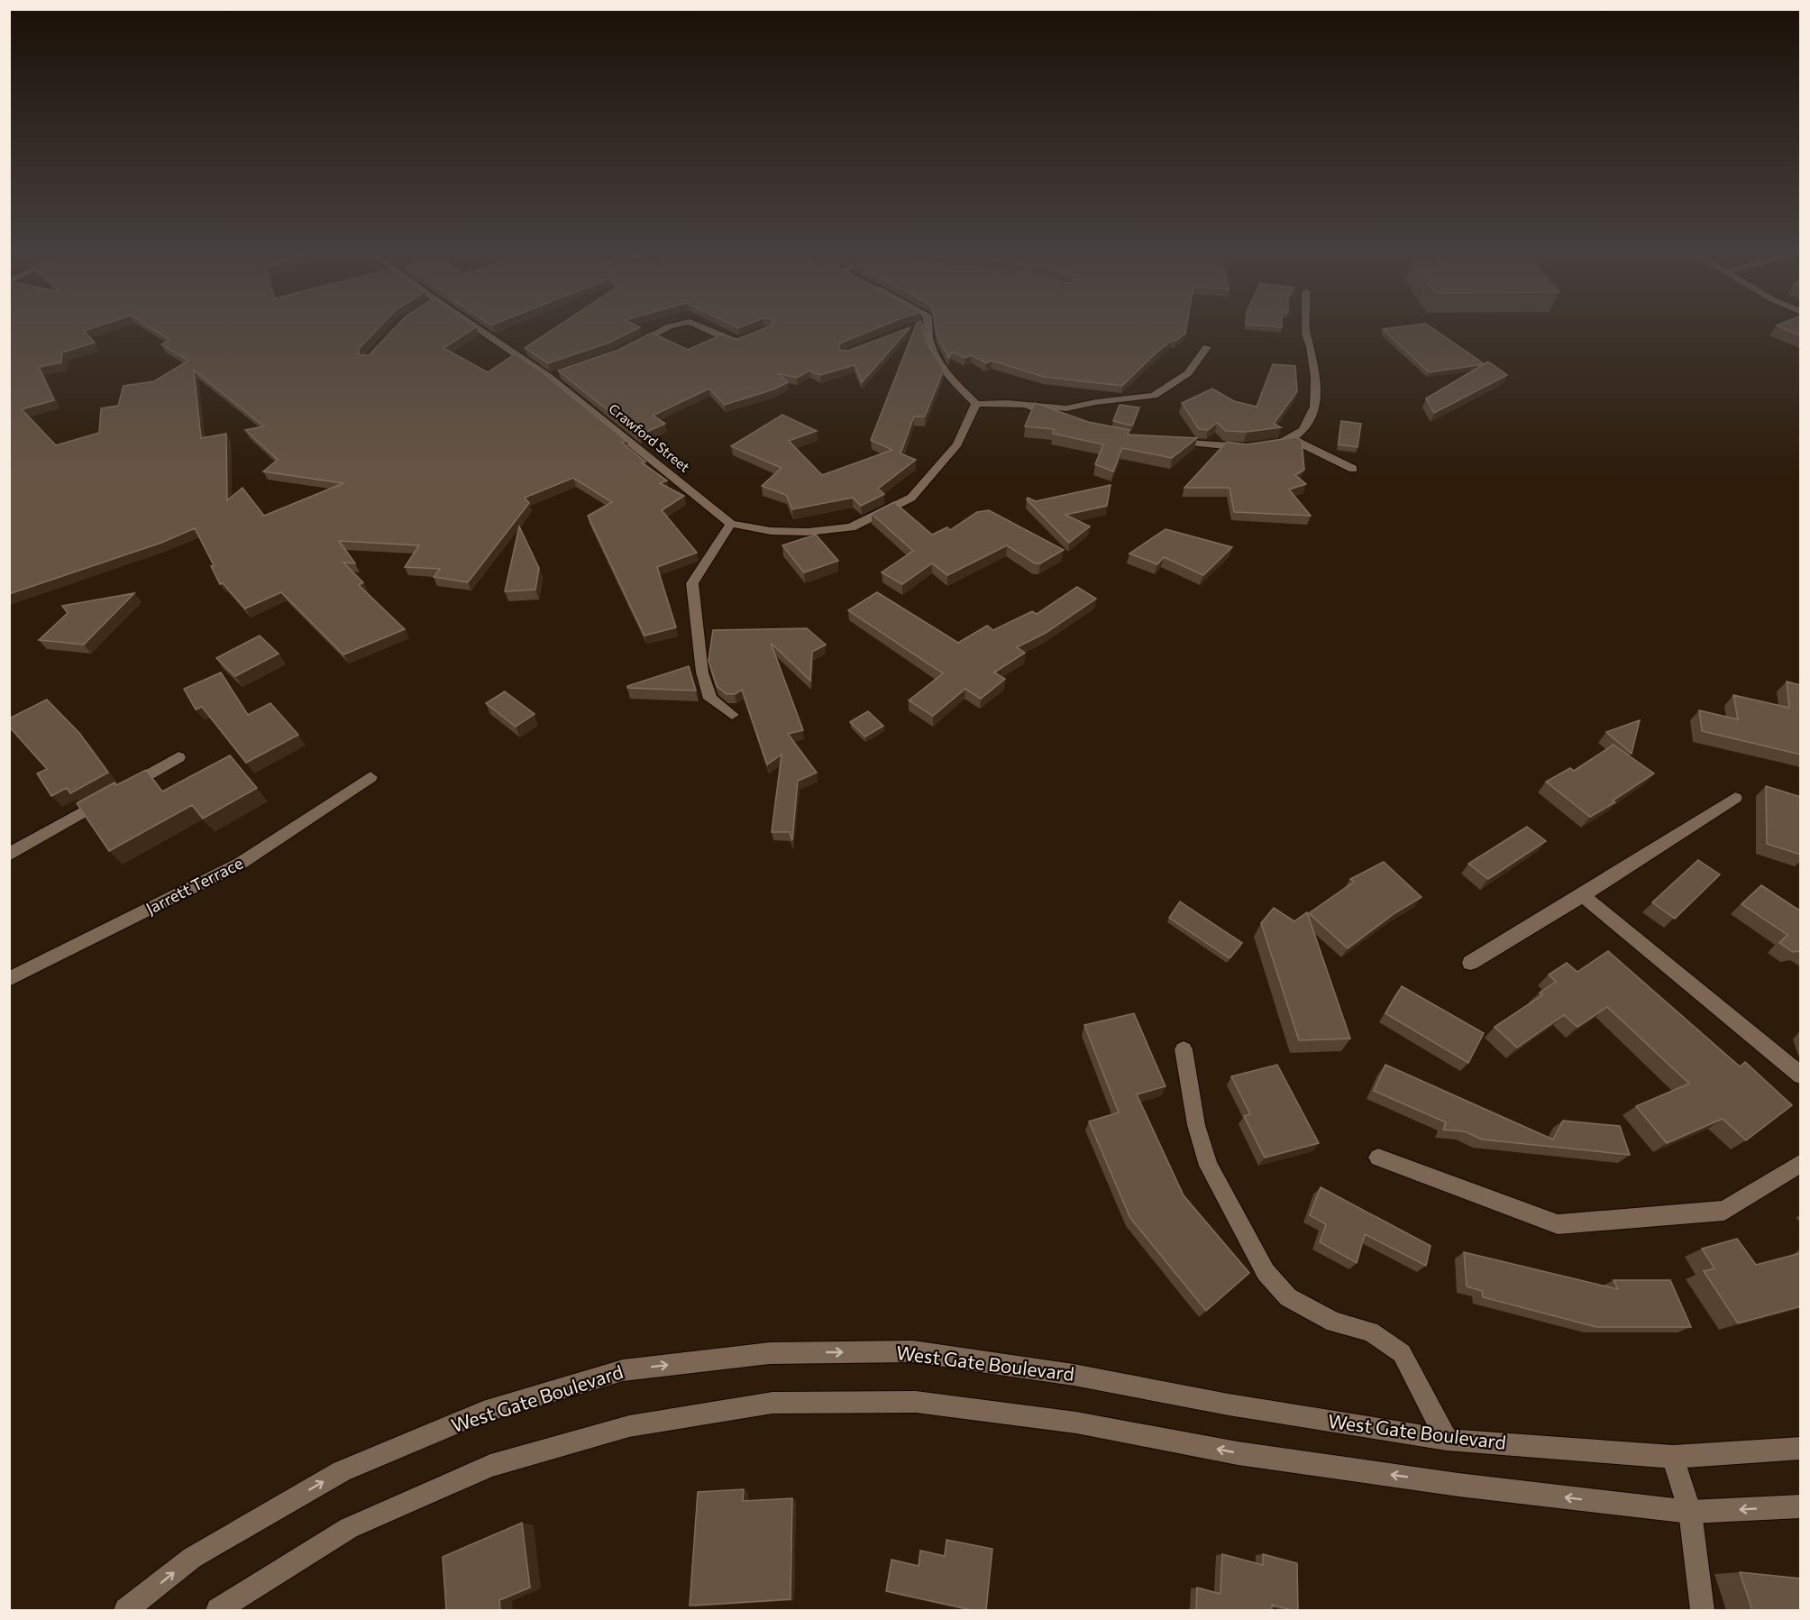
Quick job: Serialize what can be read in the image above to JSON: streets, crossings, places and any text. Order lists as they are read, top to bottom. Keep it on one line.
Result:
{"streets":{"street":["Crawford Street","Jarrett Terrace","West Gate Boulevard"]}}
